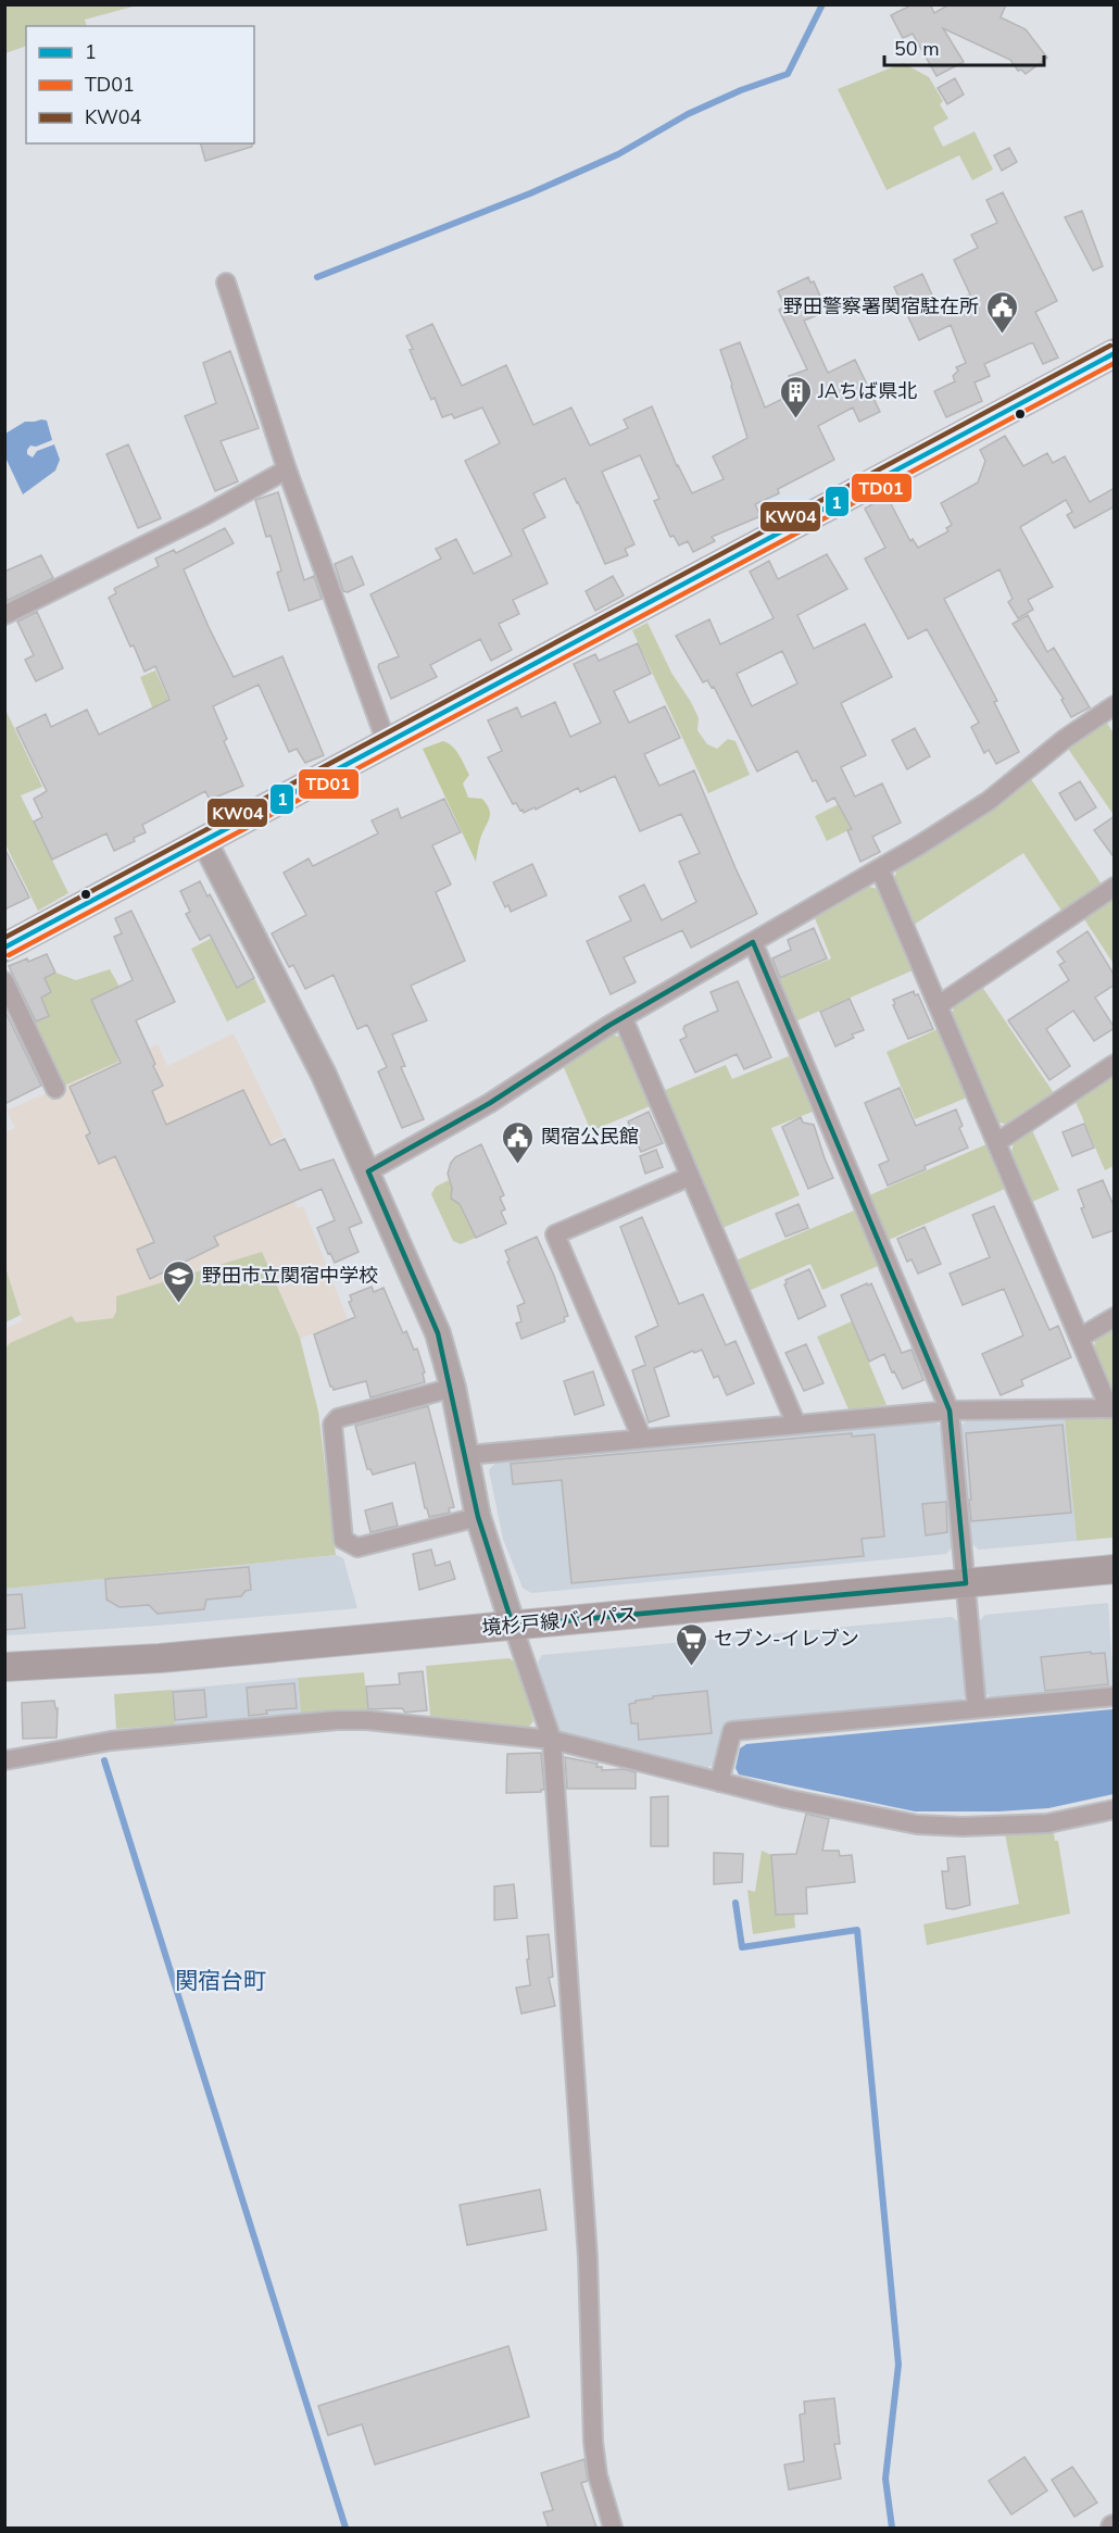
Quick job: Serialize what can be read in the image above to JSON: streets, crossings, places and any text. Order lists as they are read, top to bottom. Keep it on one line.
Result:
{"streets":{"main road":["境杉戸線バイパス"]},"districts":["関宿台町"],"places":{"public building":["野田警察署関宿駐在所","関宿公民館"],"building":["JAちば県北"],"school or university":["野田市立関宿中学校"],"supermarket":["セブン-イレブン"]},"lines":["transit line KW04","transit line 1","transit line TD01"],"legend":["1","TD01","KW04"],"scale_bar":"50 m"}
